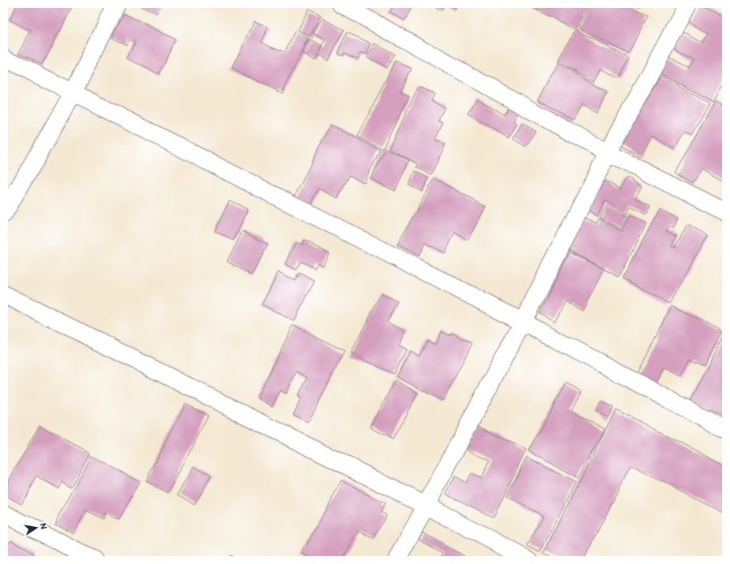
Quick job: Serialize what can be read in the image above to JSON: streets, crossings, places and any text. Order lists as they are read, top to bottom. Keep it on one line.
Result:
{"north":"right"}
